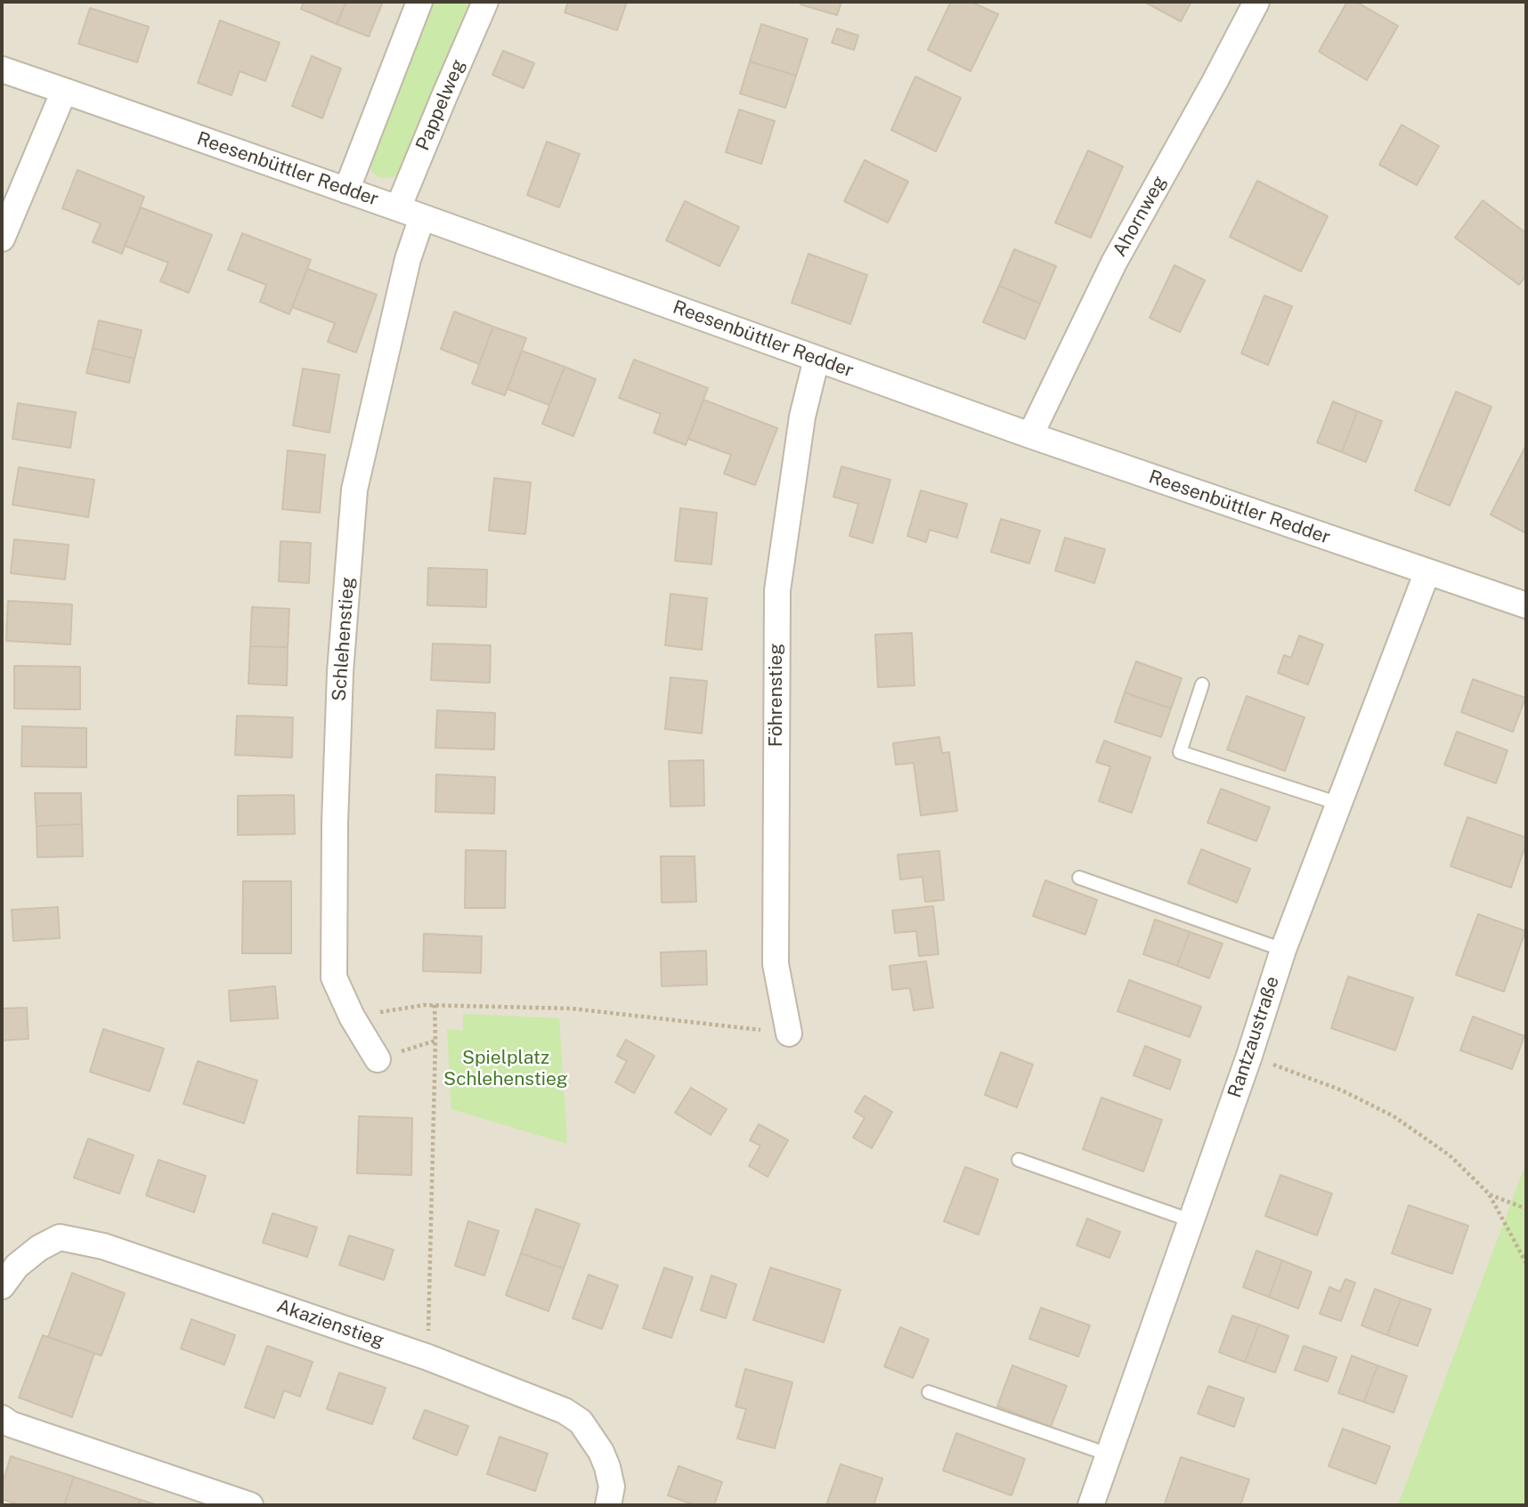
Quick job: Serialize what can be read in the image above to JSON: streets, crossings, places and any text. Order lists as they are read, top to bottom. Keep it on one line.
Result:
{"streets":{"street":["Pappelweg","Reesenbüttler Redder","Ahornweg","Schlehenstieg","Föhrenstieg","Rantzaustraße","Akazienstieg"]},"crossings":[["Pappelweg","Reesenbüttler Redder"],["Reesenbüttler Redder","Ahornweg"],["Reesenbüttler Redder","Schlehenstieg"],["Reesenbüttler Redder","Föhrenstieg"],["Reesenbüttler Redder","Rantzaustraße"]],"parks":["Spielplatz Schlehenstieg"]}
